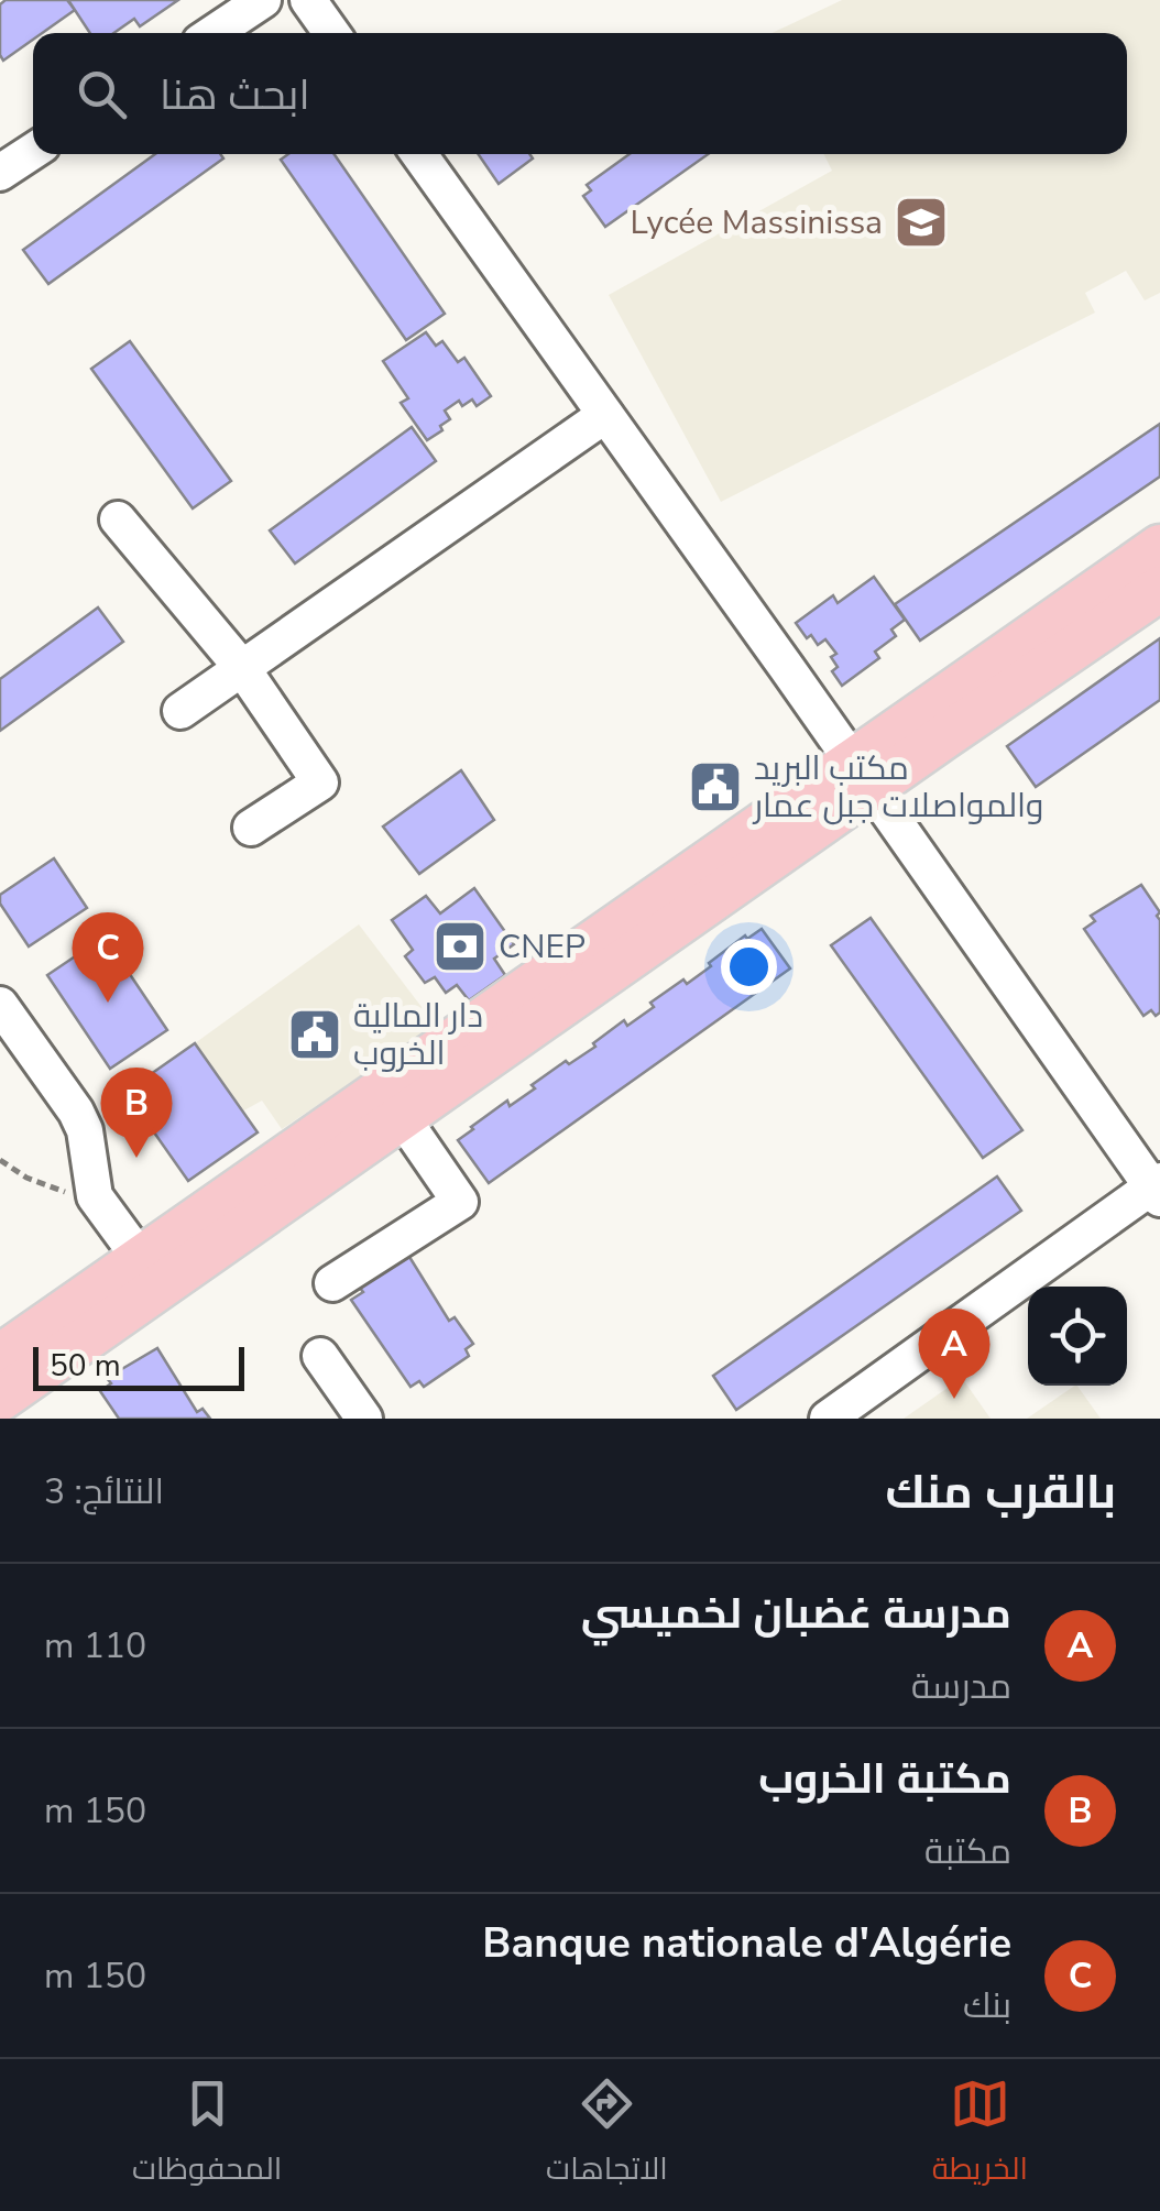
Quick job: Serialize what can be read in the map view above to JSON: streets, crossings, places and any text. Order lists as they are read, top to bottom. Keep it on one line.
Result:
{"places":{"school or university":["Lycée Massinissa"],"public building":["مكتب البريد والمواصلات جبل عمار","دار المالية الخروب"],"bank":["CNEP"]},"scale_bar":"50 m","page":{"search":"ابحث هنا","pins":["C","B","A"],"scale":"50 m","heading":["بالقرب منك","النتائج: 3"],"list":[{"mark":"A","name":"مدرسة غضبان لخميسي","note":"مدرسة","value":"110 m"},{"mark":"B","name":"مكتبة الخروب","note":"مكتبة","value":"150 m"},{"mark":"C","name":"Banque nationale d'Algérie","note":"بنك","value":"150 m"}],"nav":["الخريطة","الاتجاهات","المحفوظات"]}}
